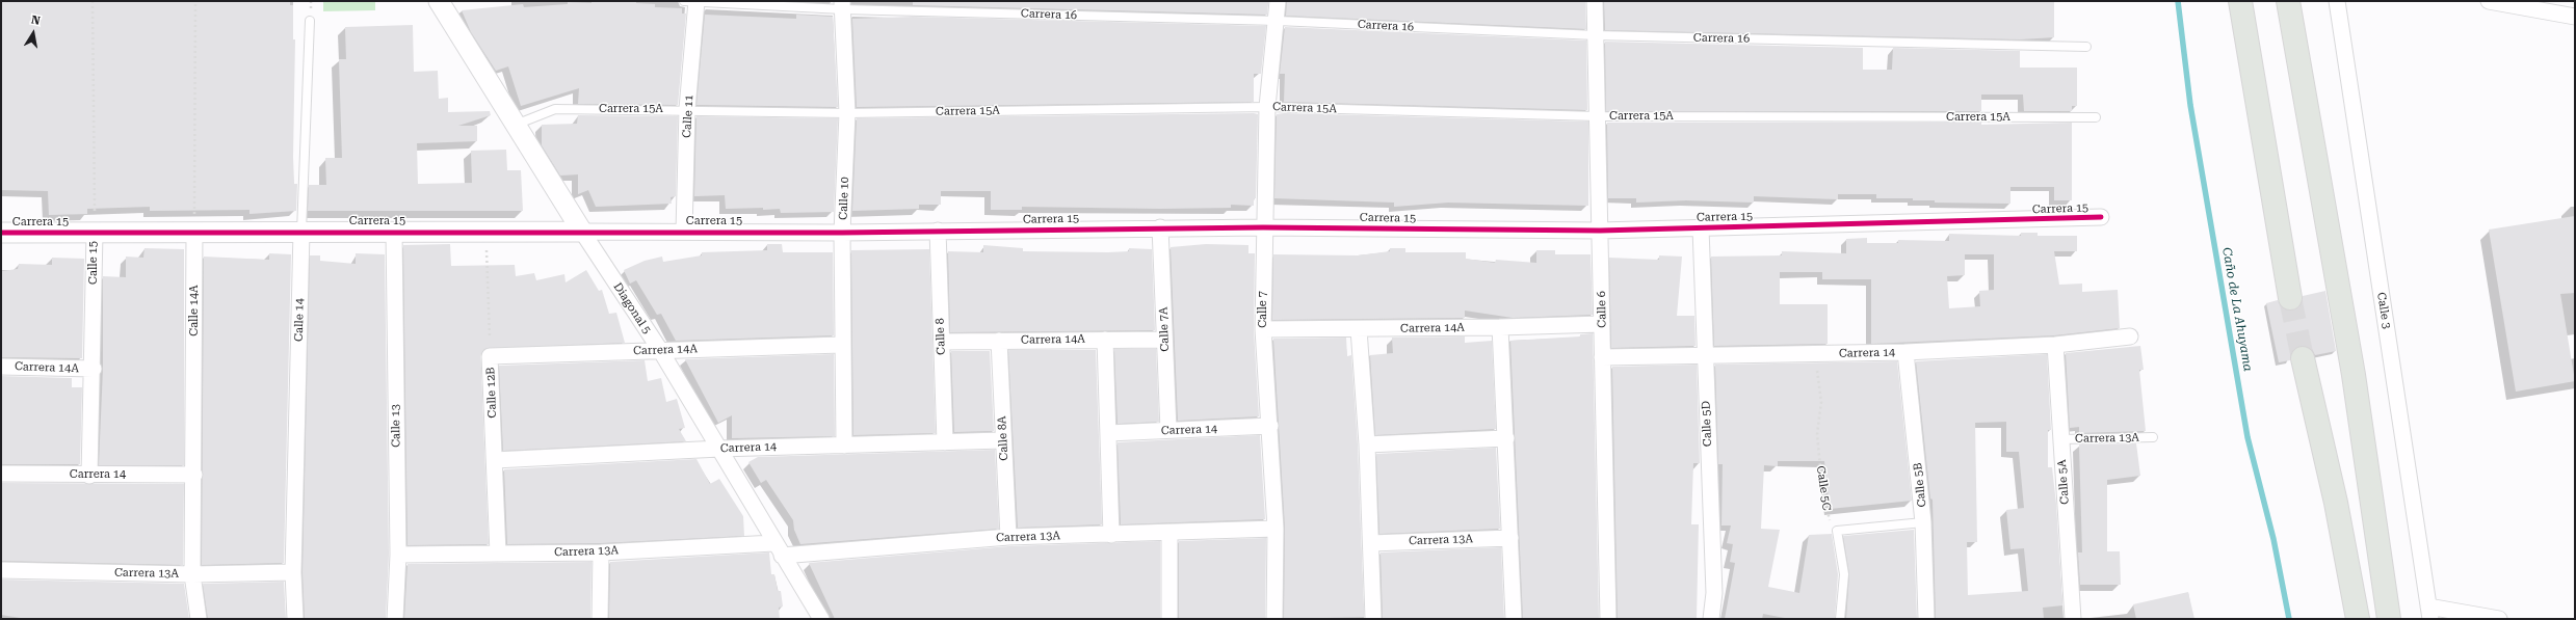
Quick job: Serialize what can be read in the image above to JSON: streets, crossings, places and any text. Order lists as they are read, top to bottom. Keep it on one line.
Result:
{"streets":{"street":["Calle 11","Calle 10","Carrera 15","Calle 15","Diagonal 5","Calle 7","Calle 6","Calle 14A","Calle 3","Calle 14","Carrera 14A","Calle 7A","Calle 8","Carrera 14","Calle 12B","Calle 5D","Calle 13","Calle 8A","Carrera 13A","Calle 5A","Calle 5B"],"lane":["Carrera 16","Carrera 15A"],"path":["Calle 5C"]},"crossings":[["Carrera 16","Calle 11"],["Carrera 16","Calle 10"],["Carrera 16","Calle 7"],["Carrera 16","Calle 6"],["Carrera 15A","Calle 11"],["Carrera 15A","Calle 10"],["Carrera 15A","Diagonal 5"],["Carrera 15A","Calle 7"],["Carrera 15A","Calle 6"],["Calle 11","Carrera 15"],["Calle 10","Carrera 15"],["Calle 10","Carrera 14A"],["Calle 10","Carrera 14"],["Carrera 15","Calle 15"],["Carrera 15","Diagonal 5"],["Carrera 15","Calle 7"],["Carrera 15","Calle 6"],["Carrera 15","Calle 14A"],["Carrera 15","Calle 14"],["Carrera 15","Calle 7A"],["Carrera 15","Calle 8"],["Carrera 15","Calle 12B"],["Carrera 15","Calle 5D"],["Carrera 15","Calle 13"],["Calle 15","Carrera 14A"],["Calle 15","Carrera 14"],["Diagonal 5","Carrera 14A"],["Diagonal 5","Carrera 14"],["Diagonal 5","Carrera 13A"],["Calle 7","Carrera 14A"],["Calle 7","Carrera 14"],["Calle 7","Carrera 13A"],["Calle 6","Carrera 14A"],["Calle 6","Carrera 14"],["Calle 14A","Carrera 14"],["Calle 14A","Carrera 13A"],["Calle 14","Carrera 13A"],["Carrera 14A","Calle 7A"],["Carrera 14A","Calle 8"],["Carrera 14A","Calle 12B"],["Carrera 14A","Calle 8A"],["Calle 7A","Carrera 14"],["Calle 8","Carrera 14"],["Carrera 14","Calle 12B"],["Carrera 14","Calle 5D"],["Carrera 14","Calle 8A"],["Carrera 14","Calle 5A"],["Carrera 14","Calle 5B"],["Carrera 14","Calle 5C"],["Calle 12B","Carrera 13A"],["Calle 13","Carrera 13A"],["Calle 8A","Carrera 13A"],["Carrera 13A","Calle 5A"]],"water":["Caño de La Ahuyama"],"north":"top"}
